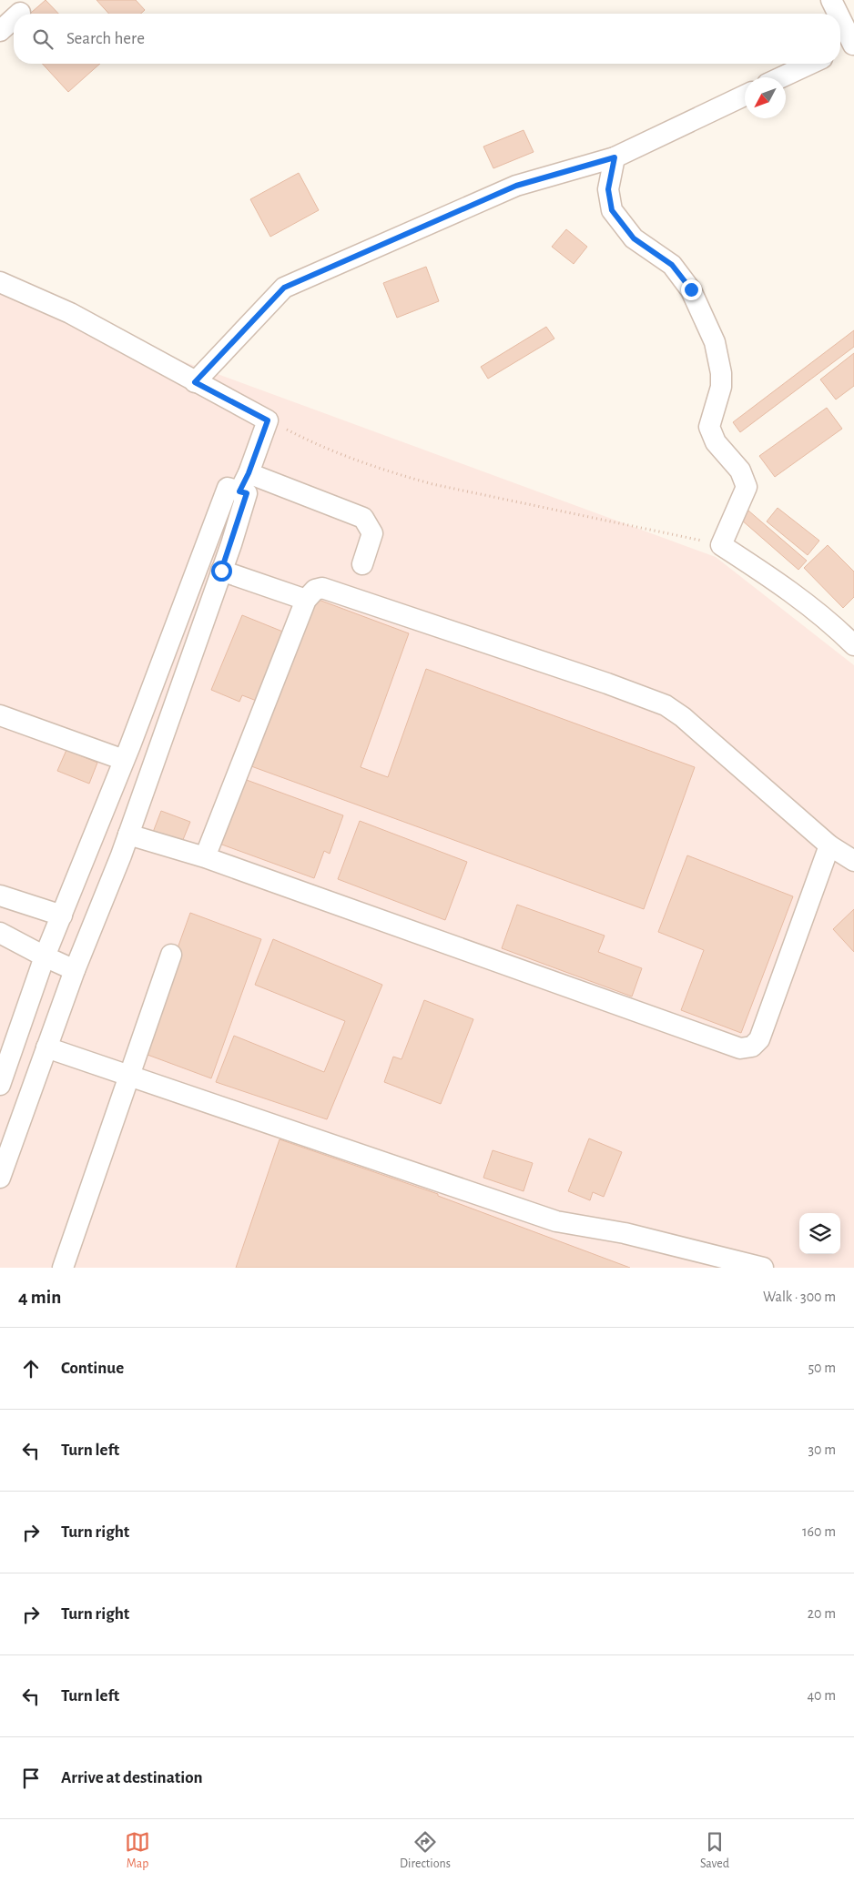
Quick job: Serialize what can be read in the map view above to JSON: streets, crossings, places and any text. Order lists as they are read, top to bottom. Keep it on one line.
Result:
{"north":"bottom left","page":{"search":"Search here","heading":["4 min","Walk · 300 m"],"list":[["Continue","50 m"],["Turn left","30 m"],["Turn right","160 m"],["Turn right","20 m"],["Turn left","40 m"],"Arrive at destination"],"nav":["Map","Directions","Saved"]}}
